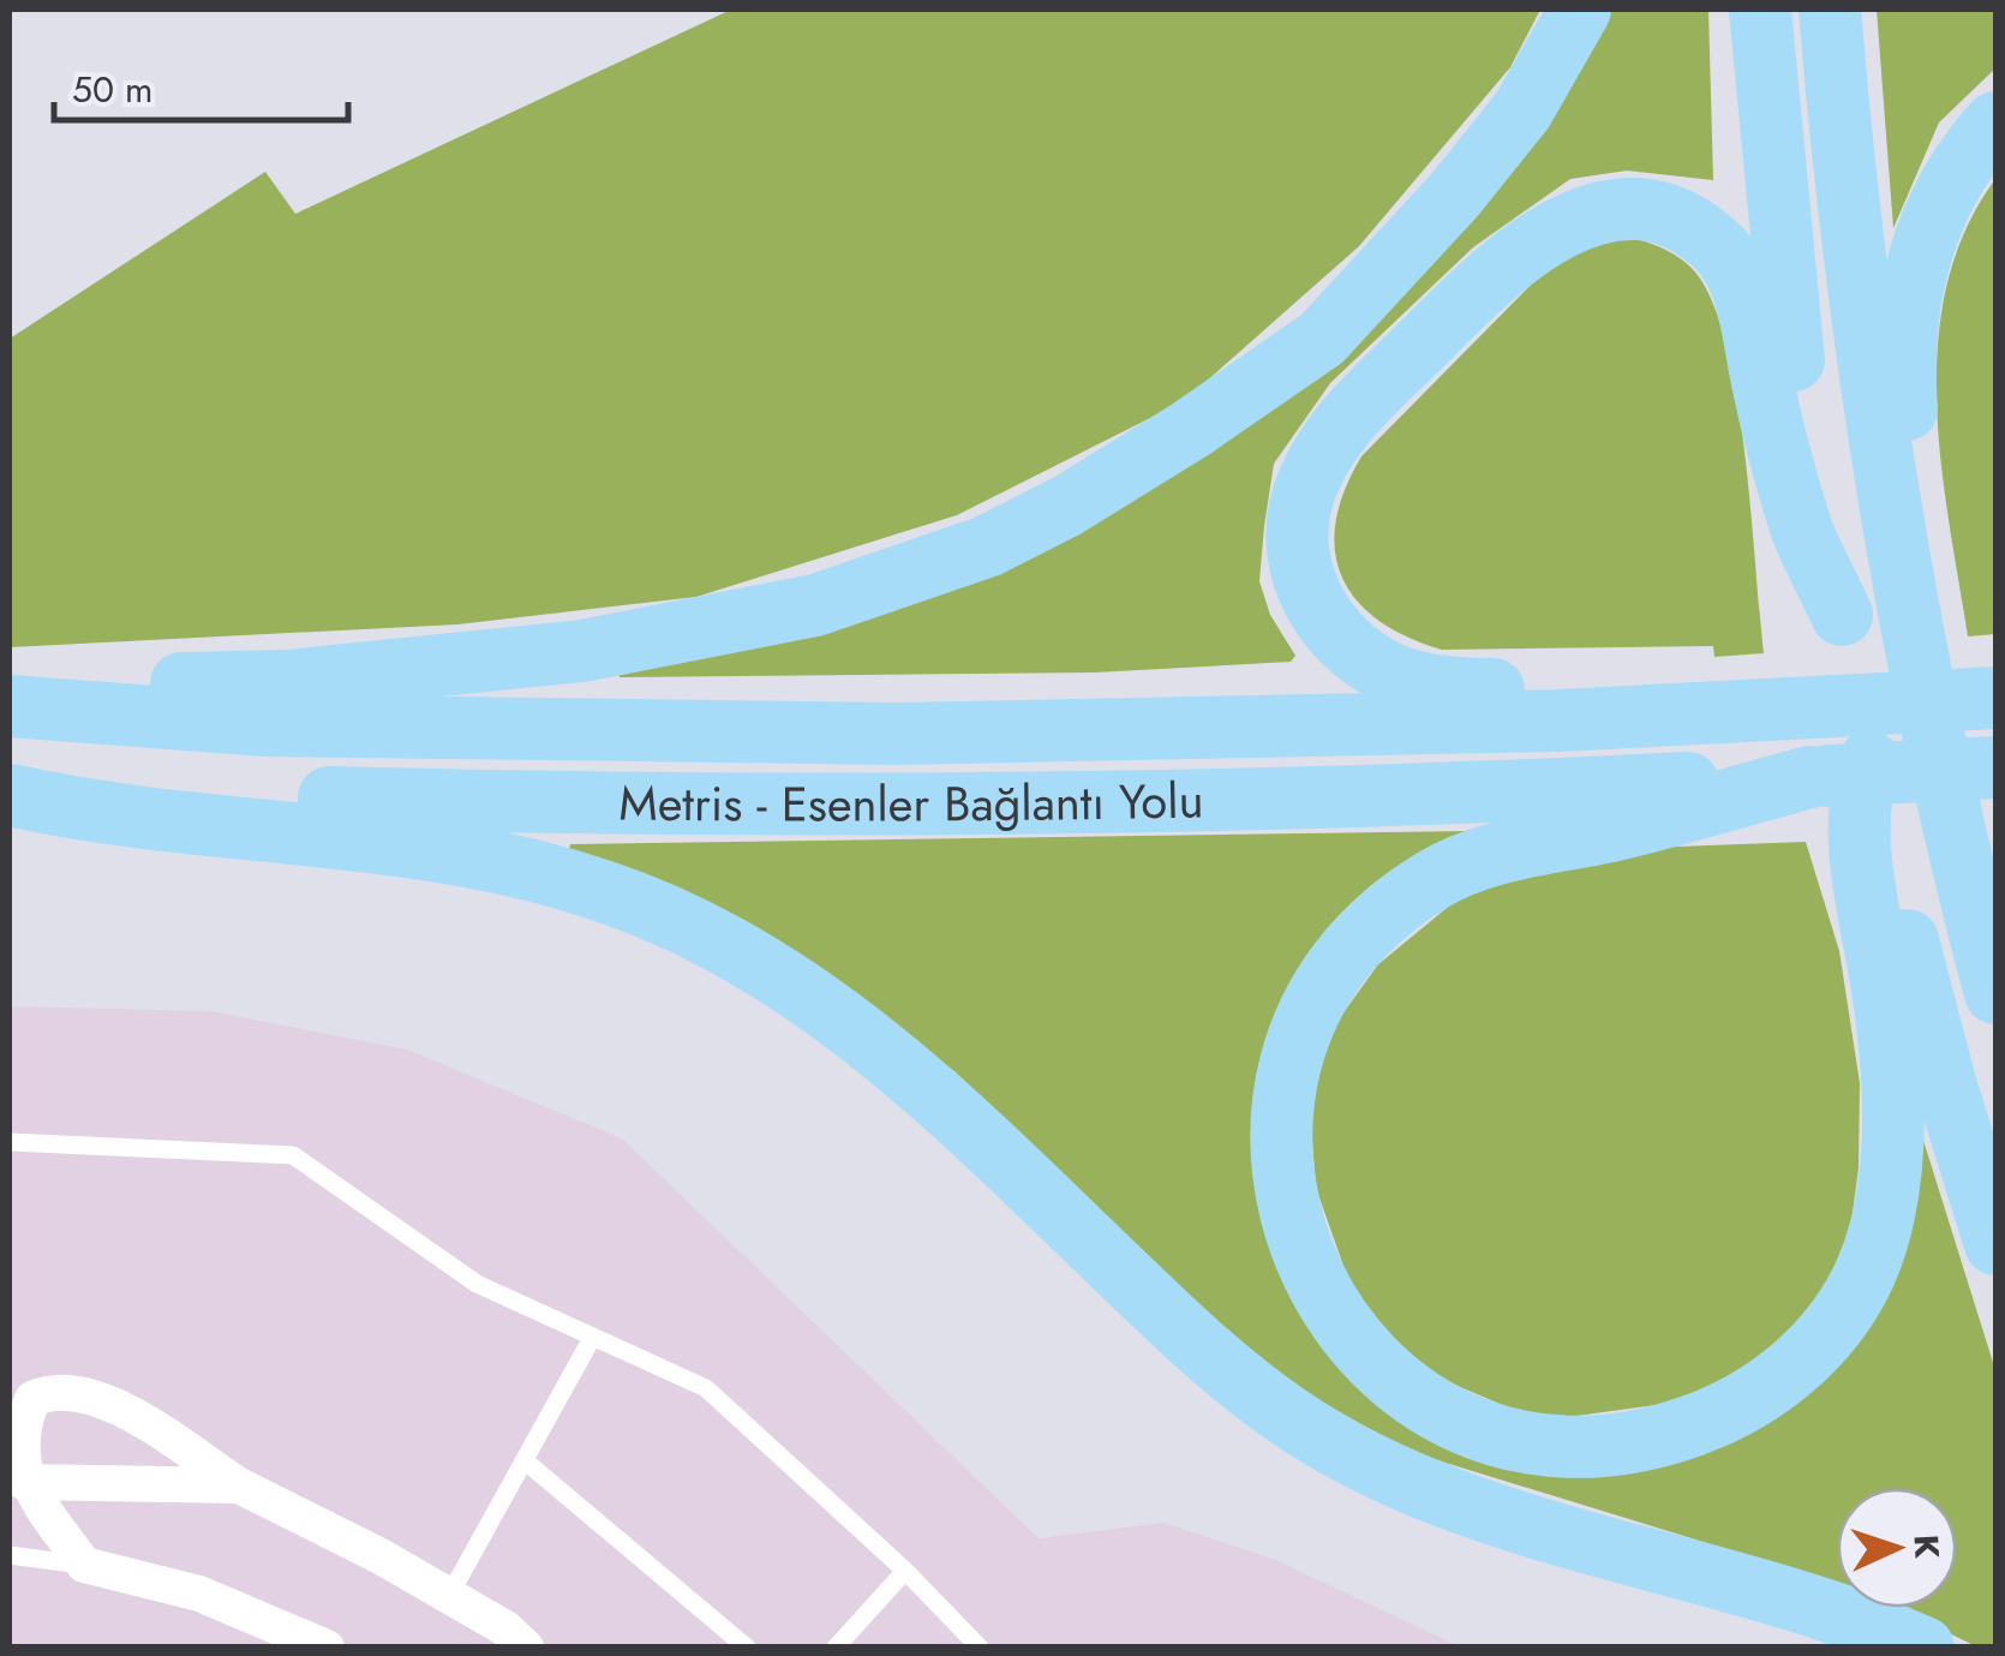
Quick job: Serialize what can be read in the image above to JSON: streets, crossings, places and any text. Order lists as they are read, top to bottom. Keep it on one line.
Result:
{"streets":{"highway":["Metris - Esenler Bağlantı Yolu"]},"scale_bar":"50 m","north":"right"}
